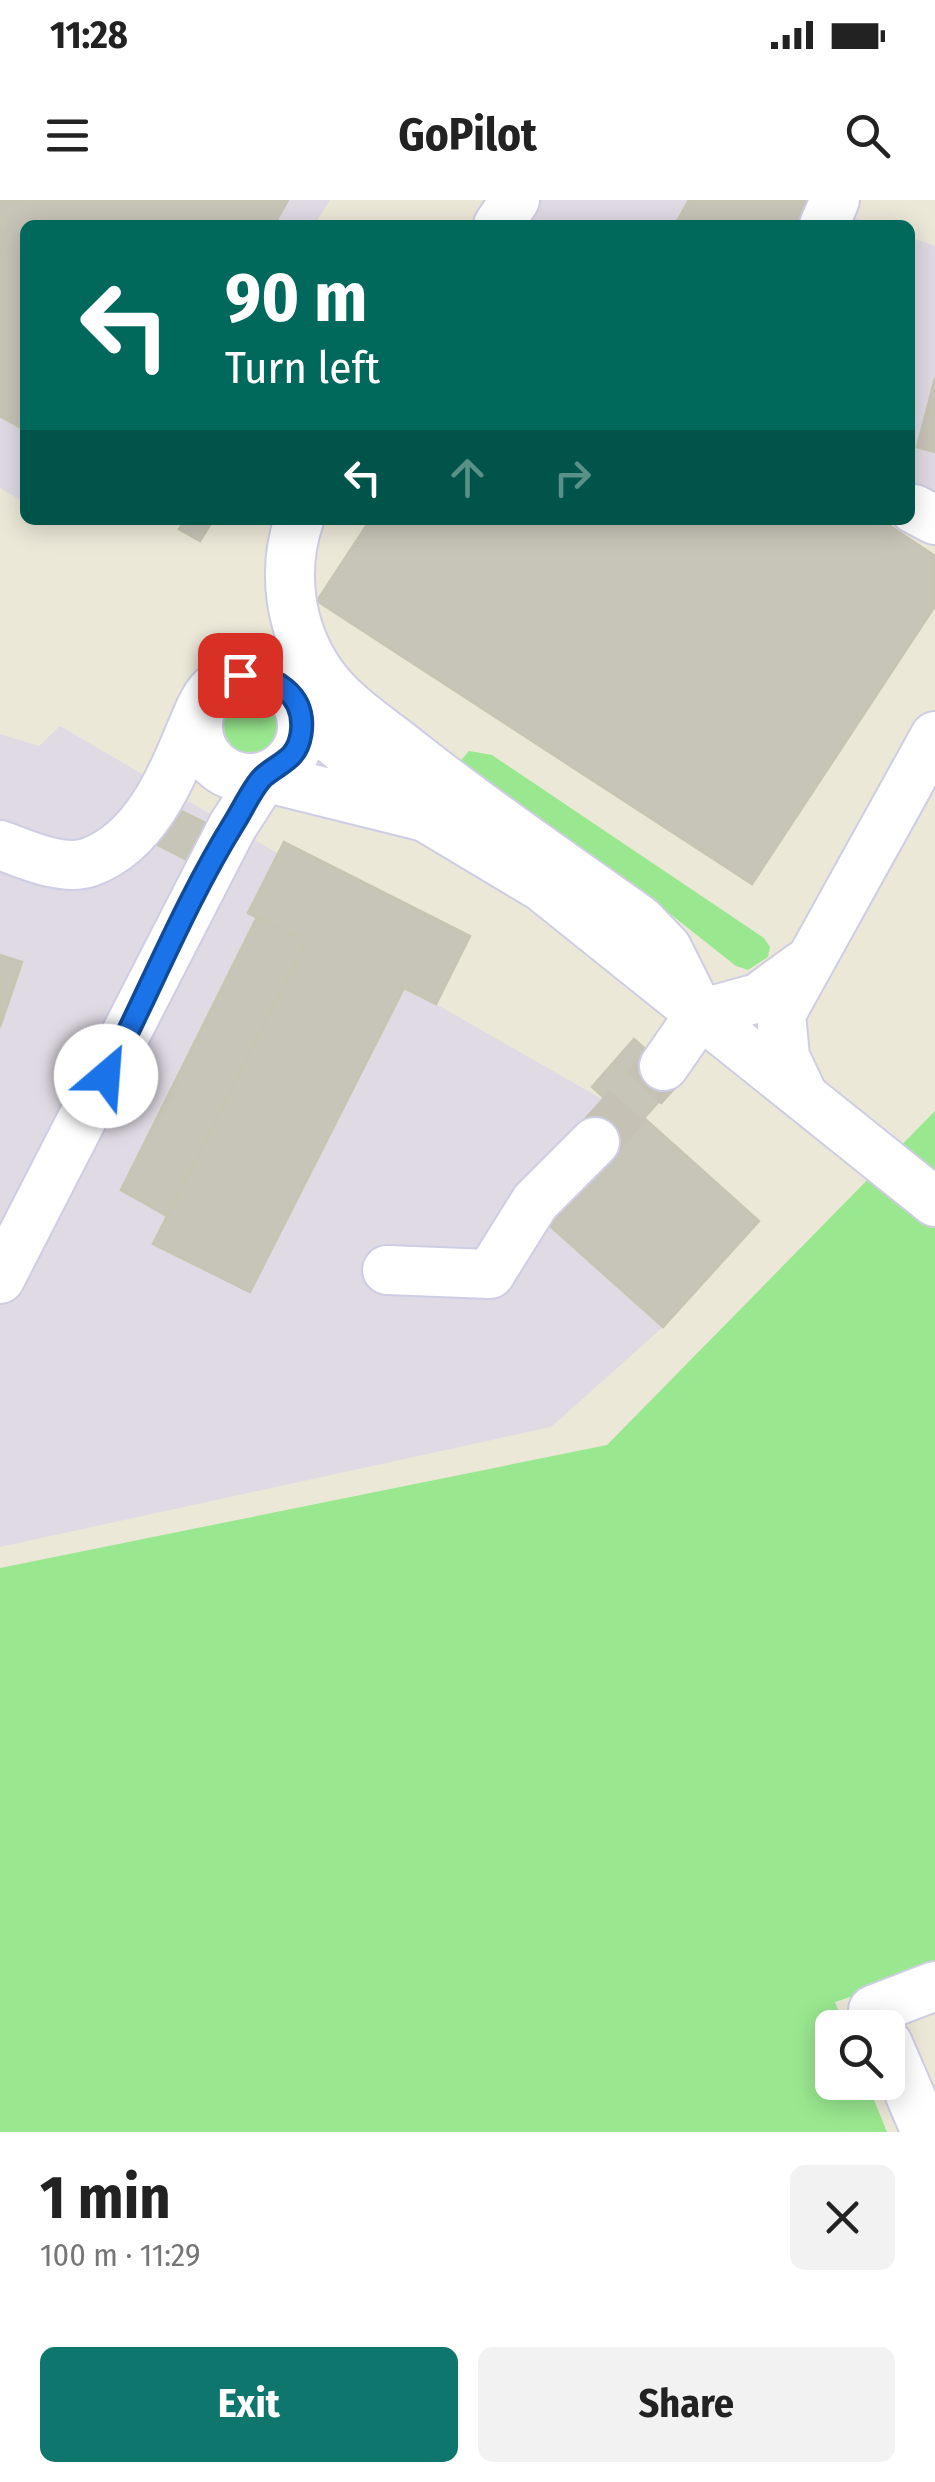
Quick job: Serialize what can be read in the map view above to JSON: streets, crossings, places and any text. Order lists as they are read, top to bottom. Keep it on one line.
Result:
{"page":{"status":"11:28","header":"GoPilot","turn":["90 m","Turn left"],"heading":["1 min","100 m · 11:29"],"buttons":["Exit","Share"]}}
